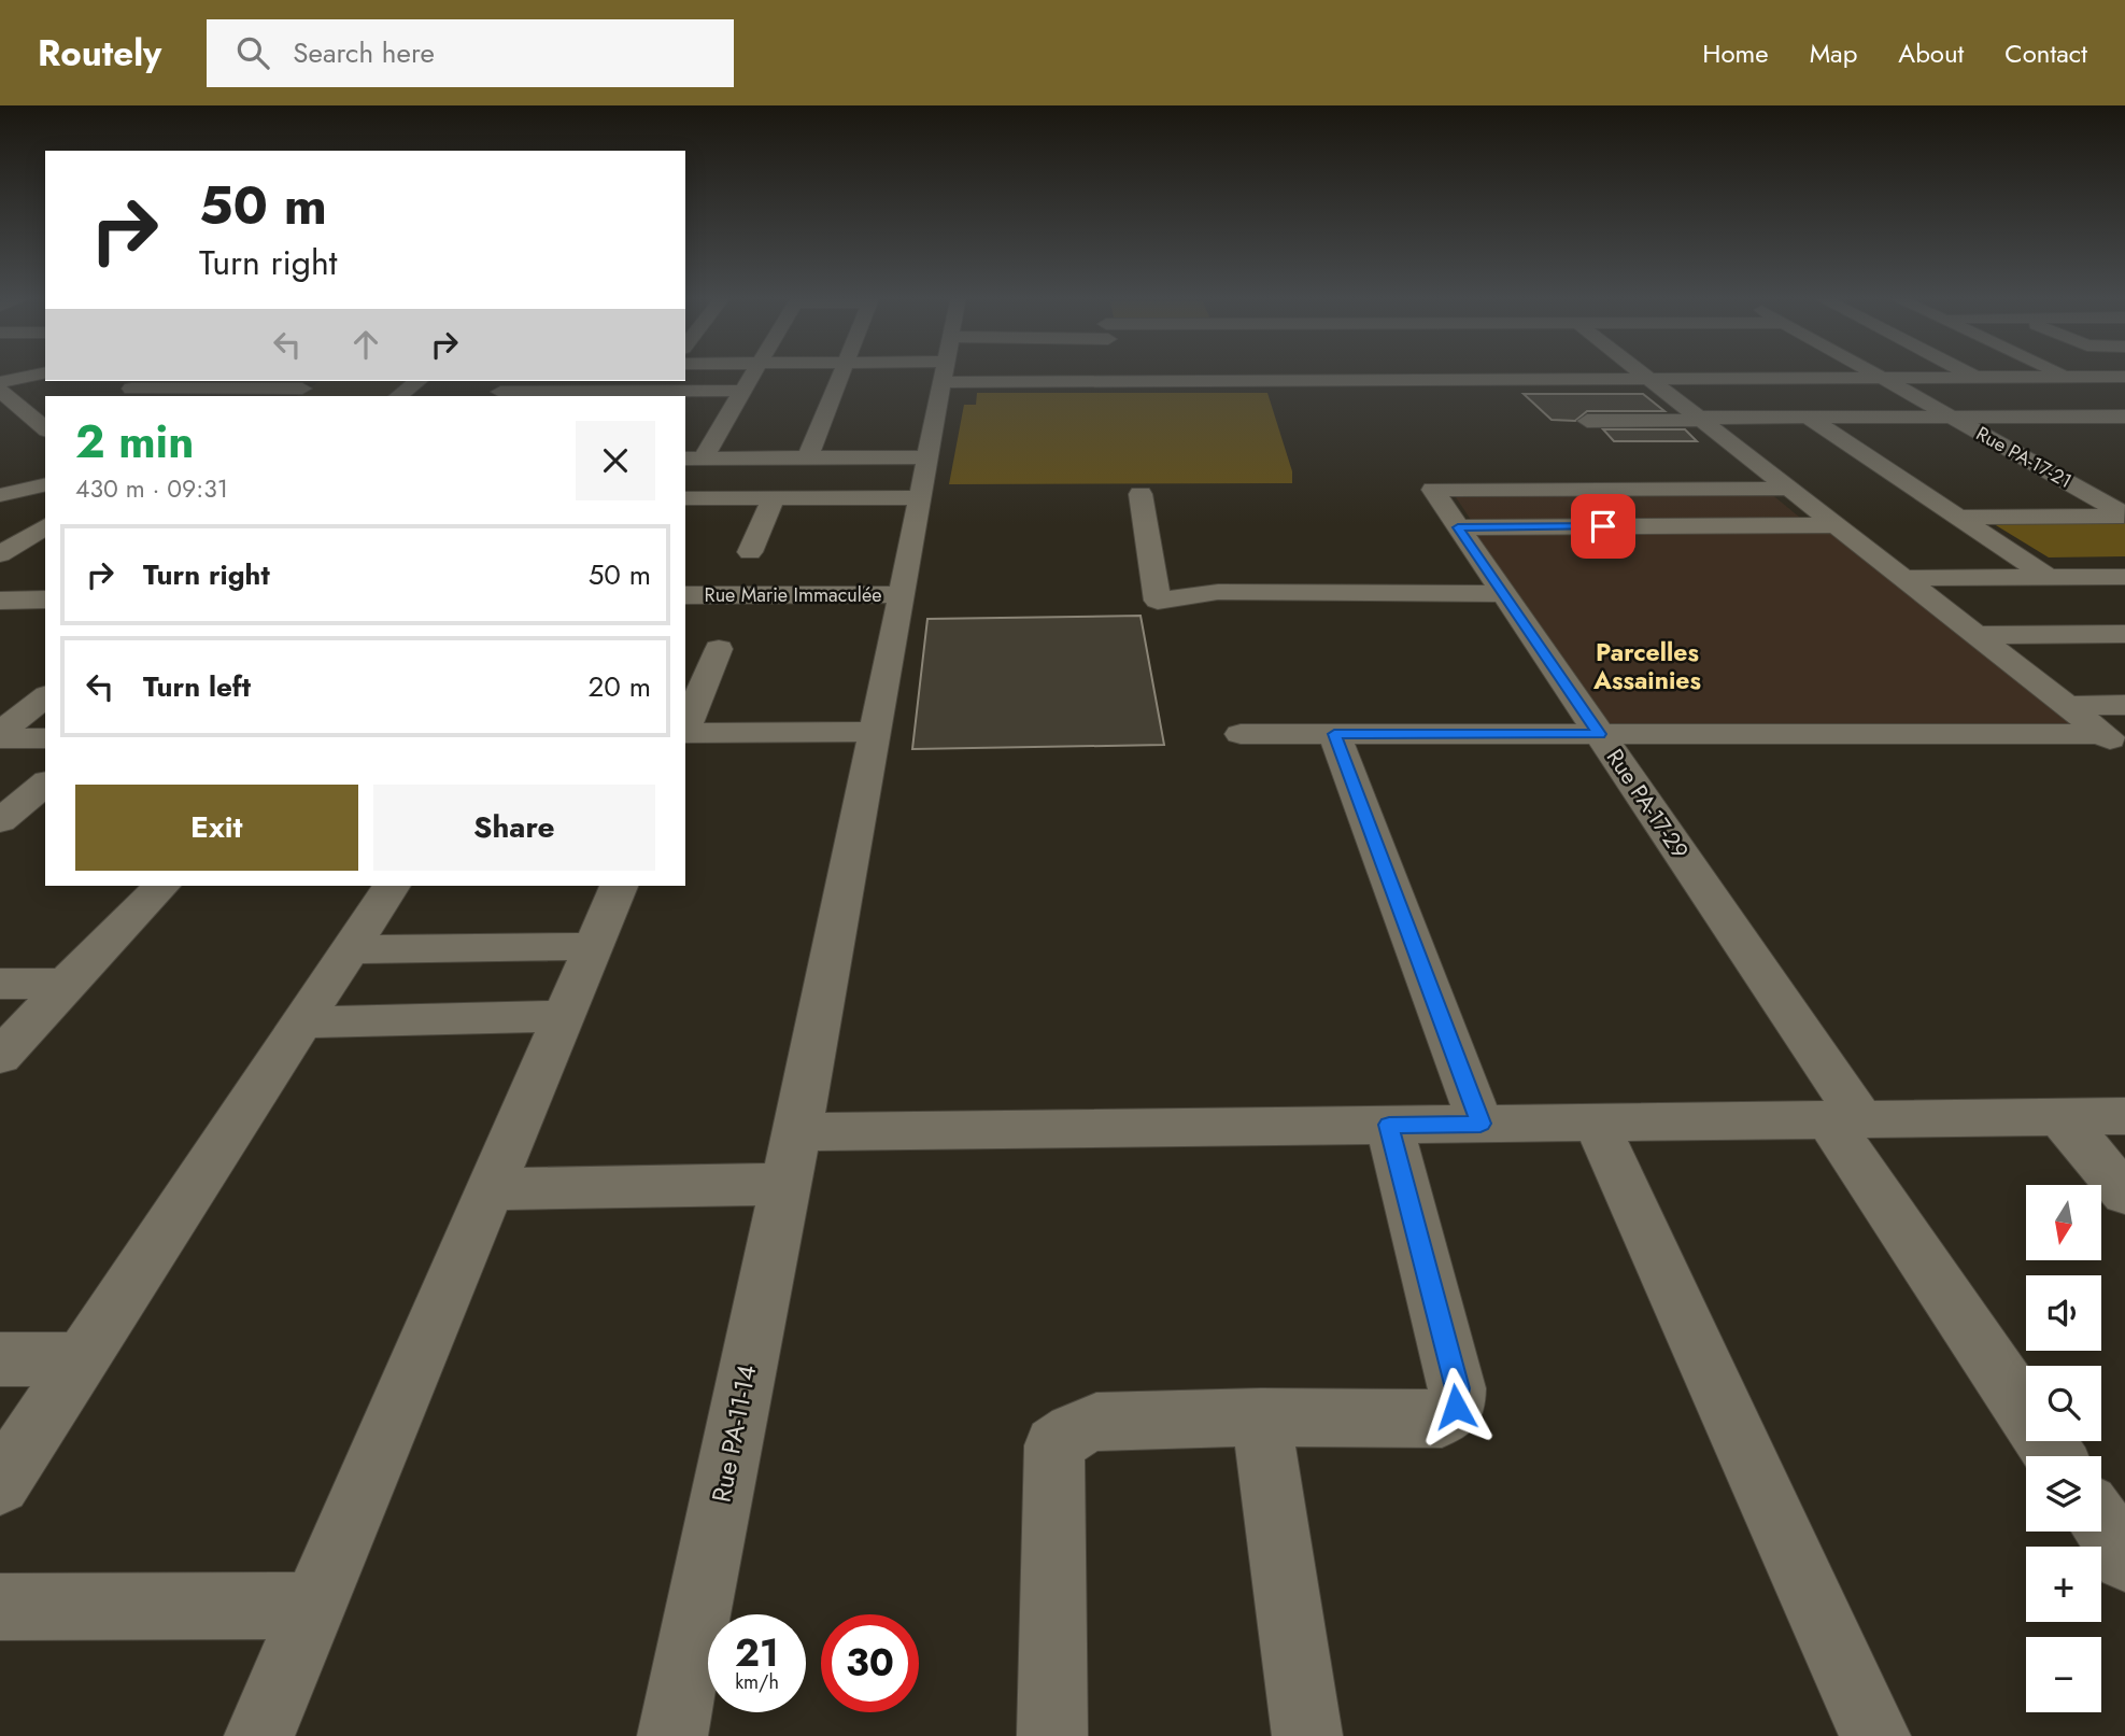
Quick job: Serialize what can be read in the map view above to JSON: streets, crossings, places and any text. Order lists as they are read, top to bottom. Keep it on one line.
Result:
{"streets":{"street":["Rue PA-17-21","Rue Marie Immaculée","Rue PA-17-29","Rue PA-11-14"]},"crossings":[["Rue Marie Immaculée","Rue PA-11-14"]],"districts":["Parcelles Assainies"],"north":"bottom","page":{"header":"Routely","search":"Search here","nav":["Home","Map","About","Contact"],"turn":["50 m","Turn right"],"heading":["2 min","430 m · 09:31"],"list":[{"name":"Turn right","value":"50 m"},{"name":"Turn left","value":"20 m"}],"buttons":["Exit","Share"],"map_buttons":["+","−"],"speed":"21 km/h","limit":"30"}}
